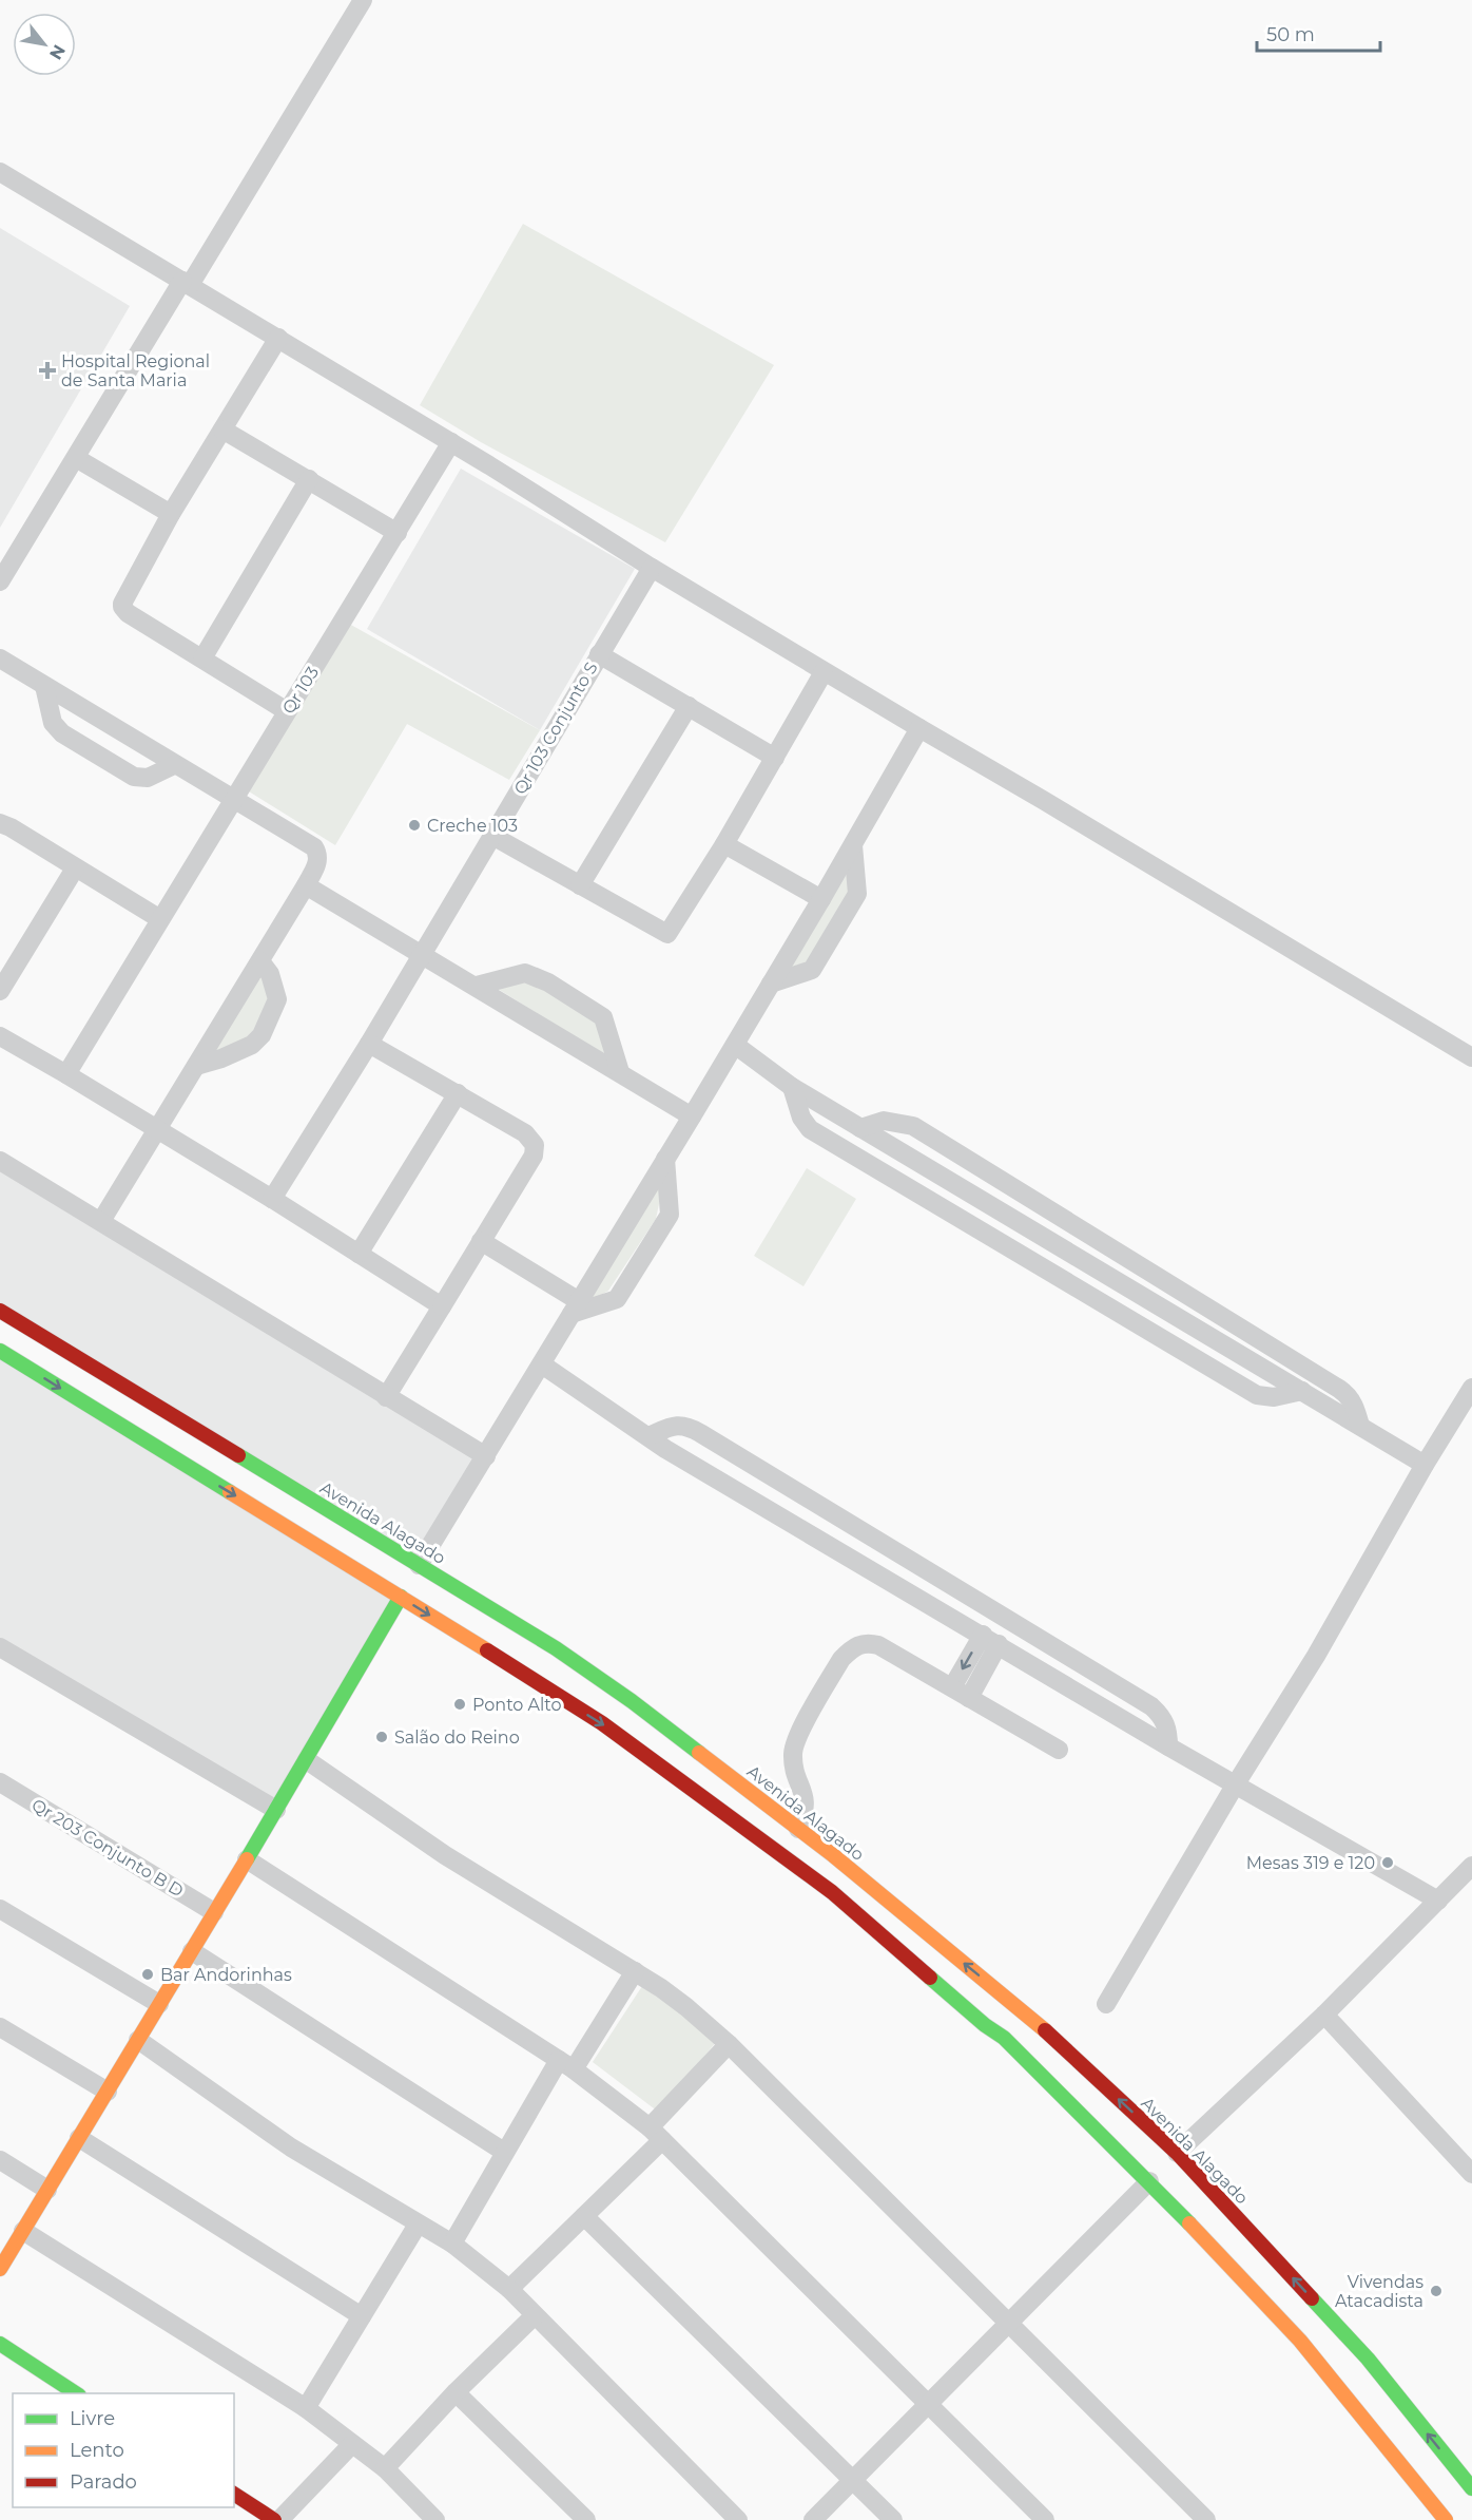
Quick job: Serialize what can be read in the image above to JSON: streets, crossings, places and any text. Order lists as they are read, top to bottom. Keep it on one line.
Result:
{"streets":{"main road":["Avenida Alagado"],"street":["Qr 103","Qr 103 Conjunto S","Qr 203 Conjunto B D"]},"places":{"health":["Hospital Regional de Santa Maria"],"other":["Creche 103","Ponto Alto","Salão do Reino","Mesas 319 e 120","Bar Andorinhas","Vivendas Atacadista"]},"legend":["Livre","Lento","Parado"],"scale_bar":"50 m","north":"bottom right"}
